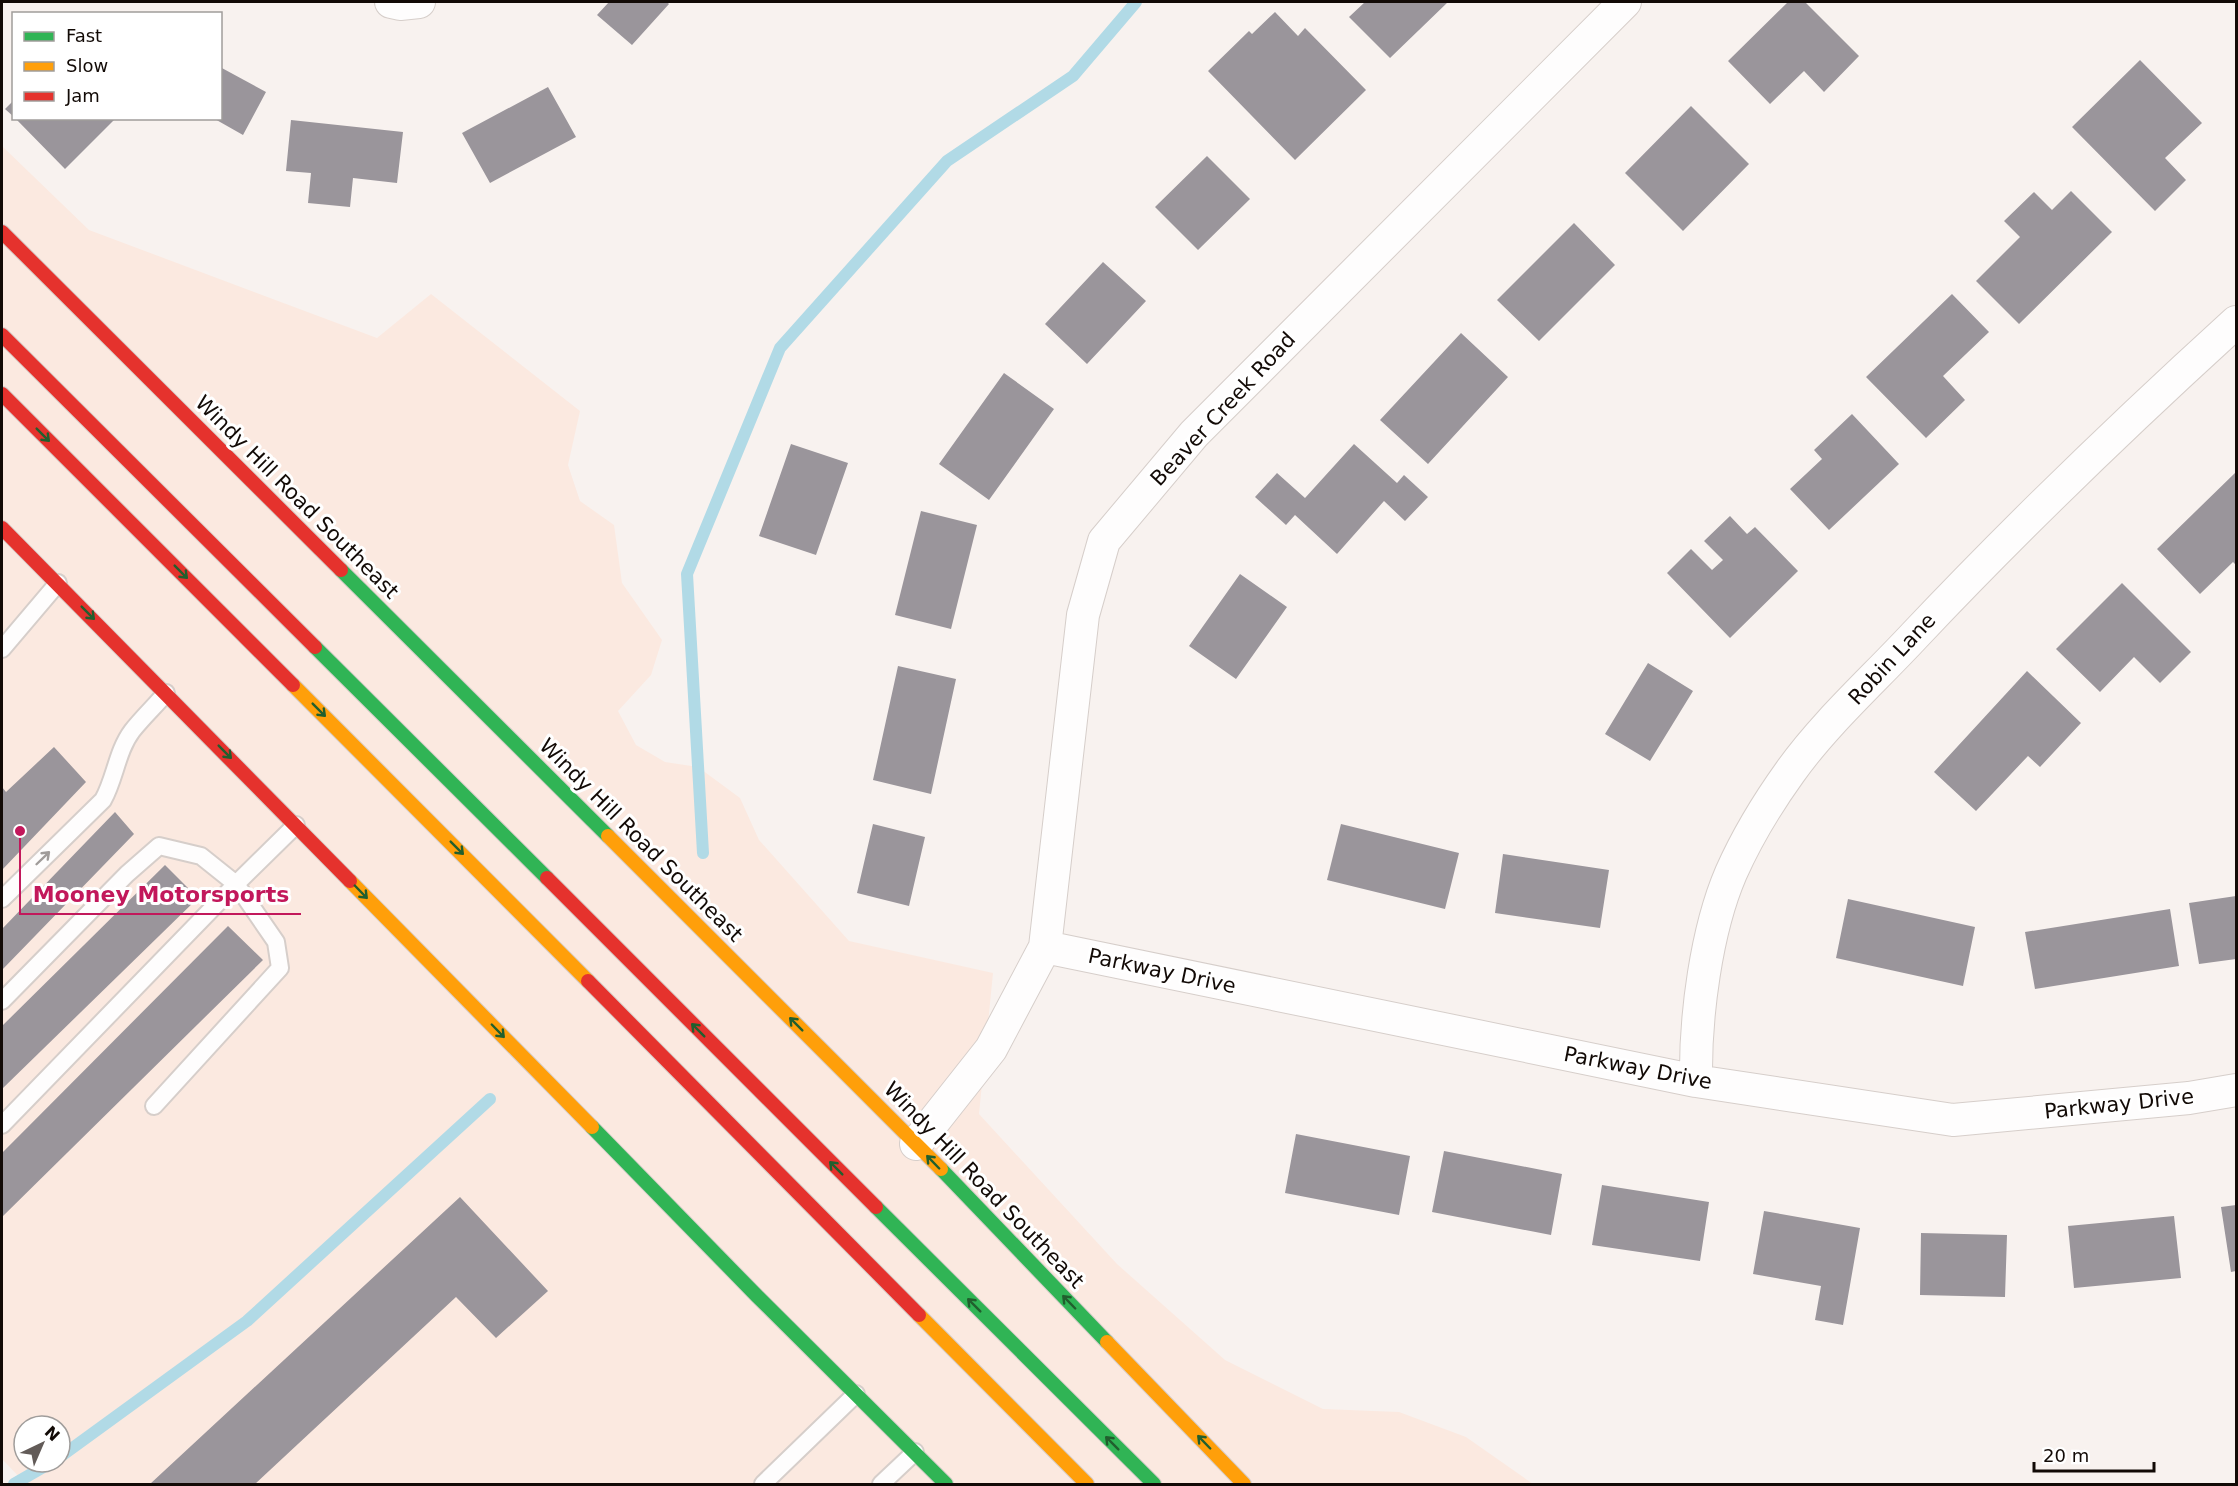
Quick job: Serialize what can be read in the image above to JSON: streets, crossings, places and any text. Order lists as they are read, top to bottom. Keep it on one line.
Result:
{"streets":{"main road":["Windy Hill Road Southeast"],"street":["Beaver Creek Road","Robin Lane","Parkway Drive"]},"crossings":[["Beaver Creek Road","Windy Hill Road Southeast"],["Beaver Creek Road","Parkway Drive"],["Robin Lane","Parkway Drive"]],"places":["Mooney Motorsports"],"legend":["Fast","Slow","Jam"],"scale_bar":"20 m","north":"top right"}
